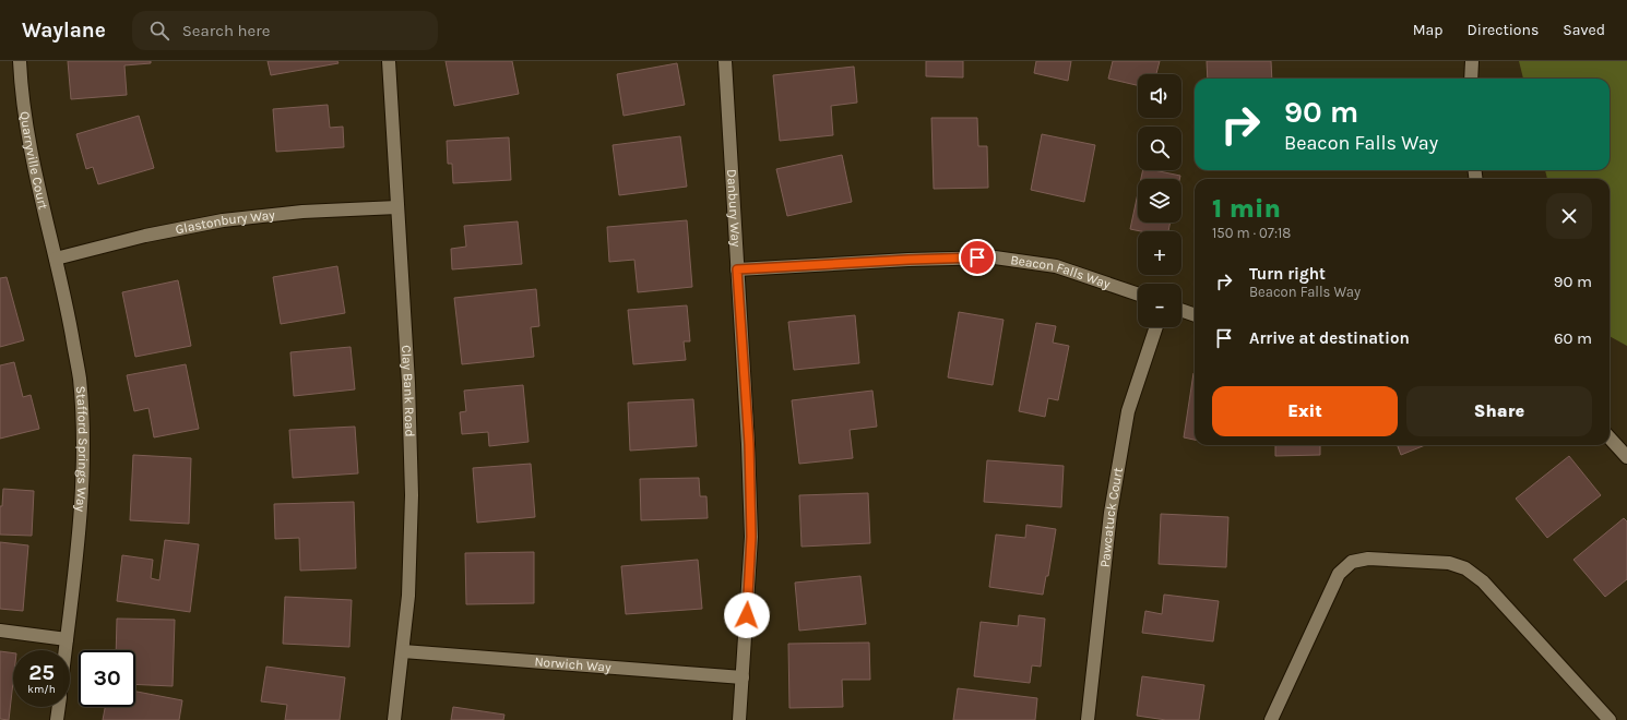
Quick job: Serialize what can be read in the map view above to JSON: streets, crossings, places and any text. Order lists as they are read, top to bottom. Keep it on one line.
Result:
{"streets":{"street":["Quarryville Court","Danbury Way","Glastonbury Way","Beacon Falls Way","Clay Bank Road","Stafford Springs Way","Pawcatuck Court","Norwich Way"]},"crossings":[["Quarryville Court","Glastonbury Way"],["Quarryville Court","Stafford Springs Way"],["Danbury Way","Beacon Falls Way"],["Danbury Way","Norwich Way"],["Glastonbury Way","Clay Bank Road"],["Glastonbury Way","Stafford Springs Way"],["Clay Bank Road","Norwich Way"]],"page":{"header":"Waylane","search":"Search here","nav":["Map","Directions","Saved"],"map_buttons":["+","−"],"turn":["90 m","Beacon Falls Way"],"heading":["1 min","150 m · 07:18"],"list":[{"name":"Turn right","note":"Beacon Falls Way","value":"90 m"},{"name":"Arrive at destination","value":"60 m"}],"buttons":["Exit","Share"],"speed":"25 km/h","limit":"30"}}
